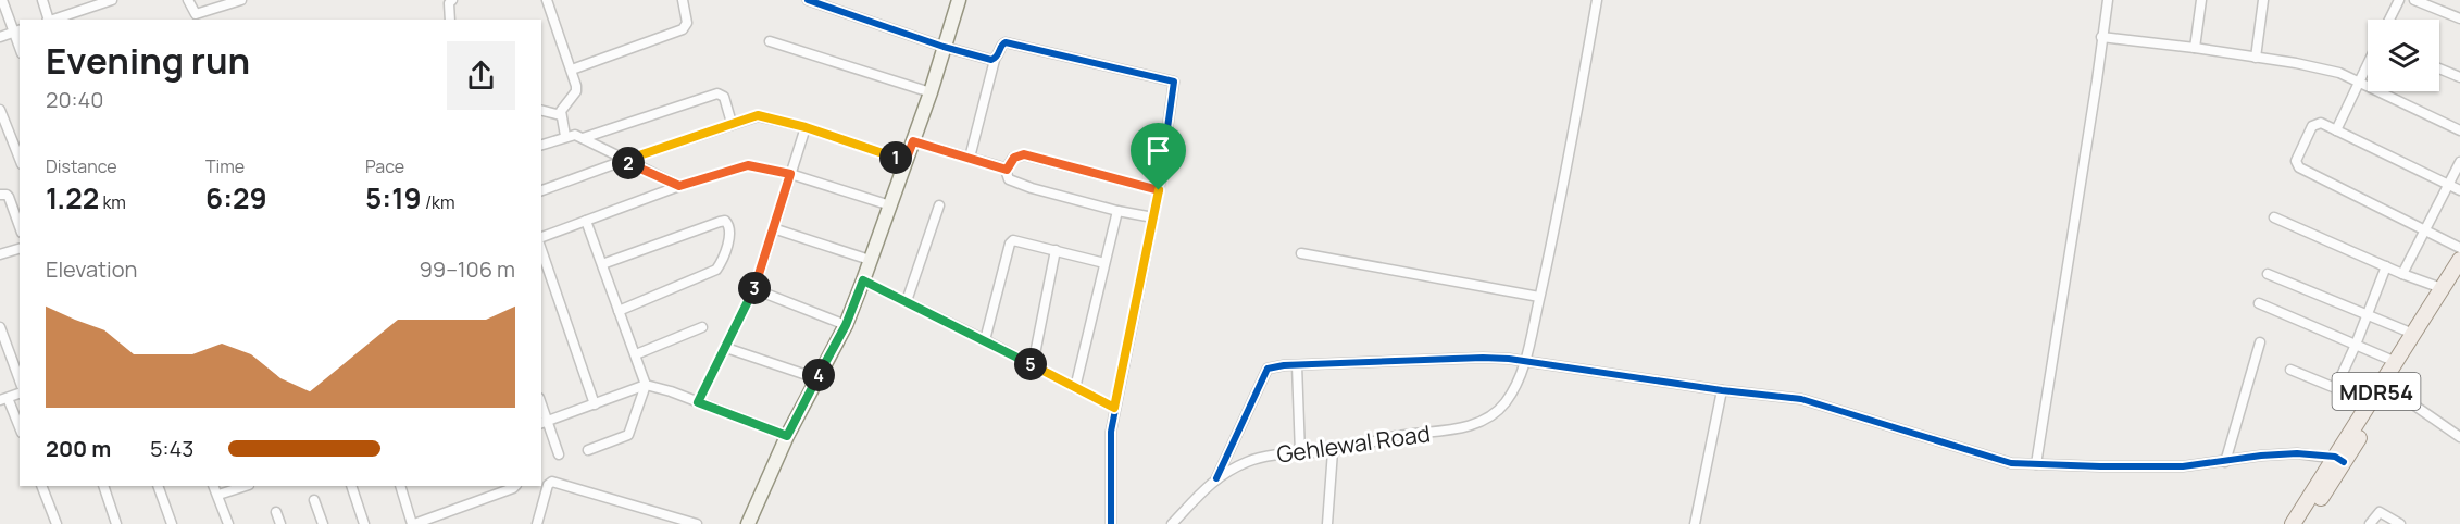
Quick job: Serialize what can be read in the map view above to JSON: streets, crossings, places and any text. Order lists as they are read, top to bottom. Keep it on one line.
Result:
{"streets":{"main road":["MDR54"],"street":["Gehlewal Road"]},"page":{"heading":["Evening run","20:40"],"stats":[["Distance","1.22 km"],["Time","6:29"],["Pace","5:19 /km"]],"pins":["1","2","3","5","4"],"chart":["Elevation","99–106 m"],"list":[{"name":"200 m","note":"5:43"}]}}
